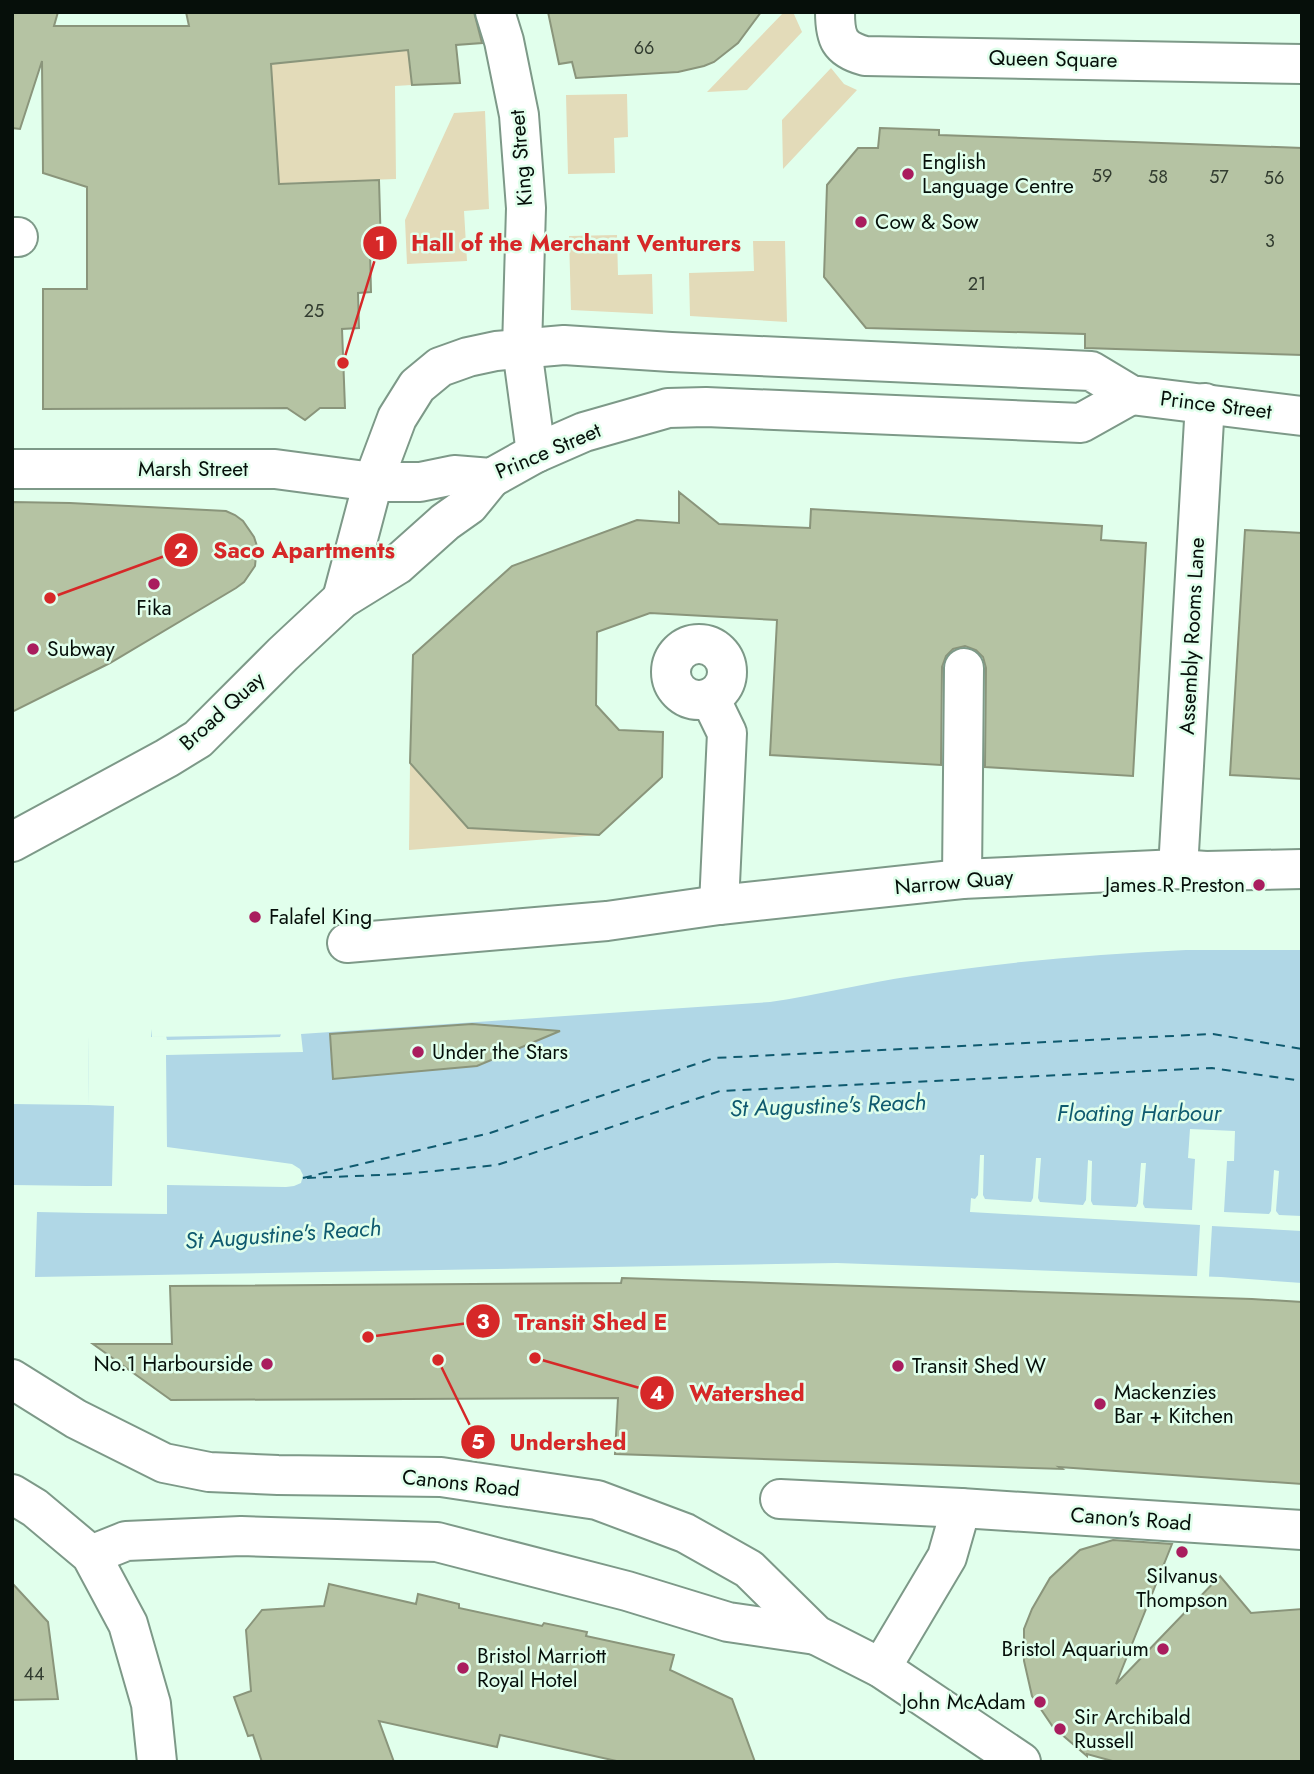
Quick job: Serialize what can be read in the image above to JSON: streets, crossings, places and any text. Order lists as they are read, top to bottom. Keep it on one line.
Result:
{"streets":{"street":["Queen Square","King Street","Prince Street","Marsh Street","Assembly Rooms Lane","Broad Quay","Narrow Quay","Canons Road","Canon's Road"]},"crossings":[["King Street","Prince Street"],["Prince Street","Marsh Street"],["Prince Street","Assembly Rooms Lane"],["Prince Street","Broad Quay"],["Assembly Rooms Lane","Narrow Quay"]],"water":["St Augustine's Reach","Floating Harbour"],"places":["English Language Centre","Cow & Sow","Hall of the Merchant Venturers","Fika","Saco Apartments","Subway","James R Preston","Falafel King","Under the Stars","Transit Shed E","Watershed","Undershed","No.1 Harbourside","Transit Shed W","Mackenzies Bar + Kitchen","Silvanus Thompson","Bristol Aquarium","Bristol Marriott Royal Hotel","John McAdam","Sir Archibald Russell"],"house_numbers":["66","59","58","57","56","3","21","25","44"]}
